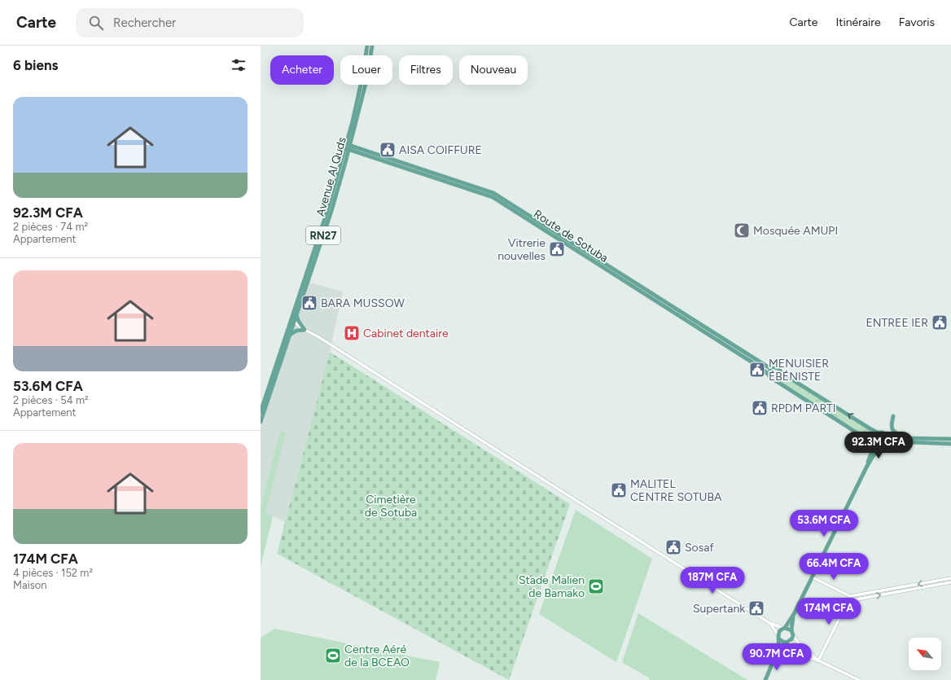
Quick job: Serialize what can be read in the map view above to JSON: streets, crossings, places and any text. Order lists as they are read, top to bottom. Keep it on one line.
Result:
{"streets":{"main road":["Avenue Al Quds","RN27","Route de Sotuba"]},"crossings":[["Avenue Al Quds","Route de Sotuba"]],"parks":["Cimetière de Sotuba"],"places":{"public building":["AISA COIFFURE","Vitrerie nouvelles","BARA MUSSOW","ENTREE IER","MENUISIER ÉBÉNISTE","RPDM PARTI","MALITEL CENTRE SOTUBA","Sosaf","Supertank"],"mosque":["Mosquée AMUPI"],"hospital":["Cabinet dentaire"],"sports":["Stade Malien de Bamako","Centre Aéré de la BCEAO"]},"north":"top left","page":{"header":"Carte","search":"Rechercher","nav":["Carte","Itinéraire","Favoris"],"heading":"6 biens","chip":["Acheter","Louer","Filtres","Nouveau"],"list":[{"name":"92.3M CFA","note":"2 pièces · 74 m² · Appartement"},{"name":"53.6M CFA","note":"2 pièces · 54 m² · Appartement"},{"name":"174M CFA","note":"4 pièces · 152 m² · Maison"}],"price":["92.3M CFA","53.6M CFA","66.4M CFA","187M CFA","174M CFA","90.7M CFA"]}}
